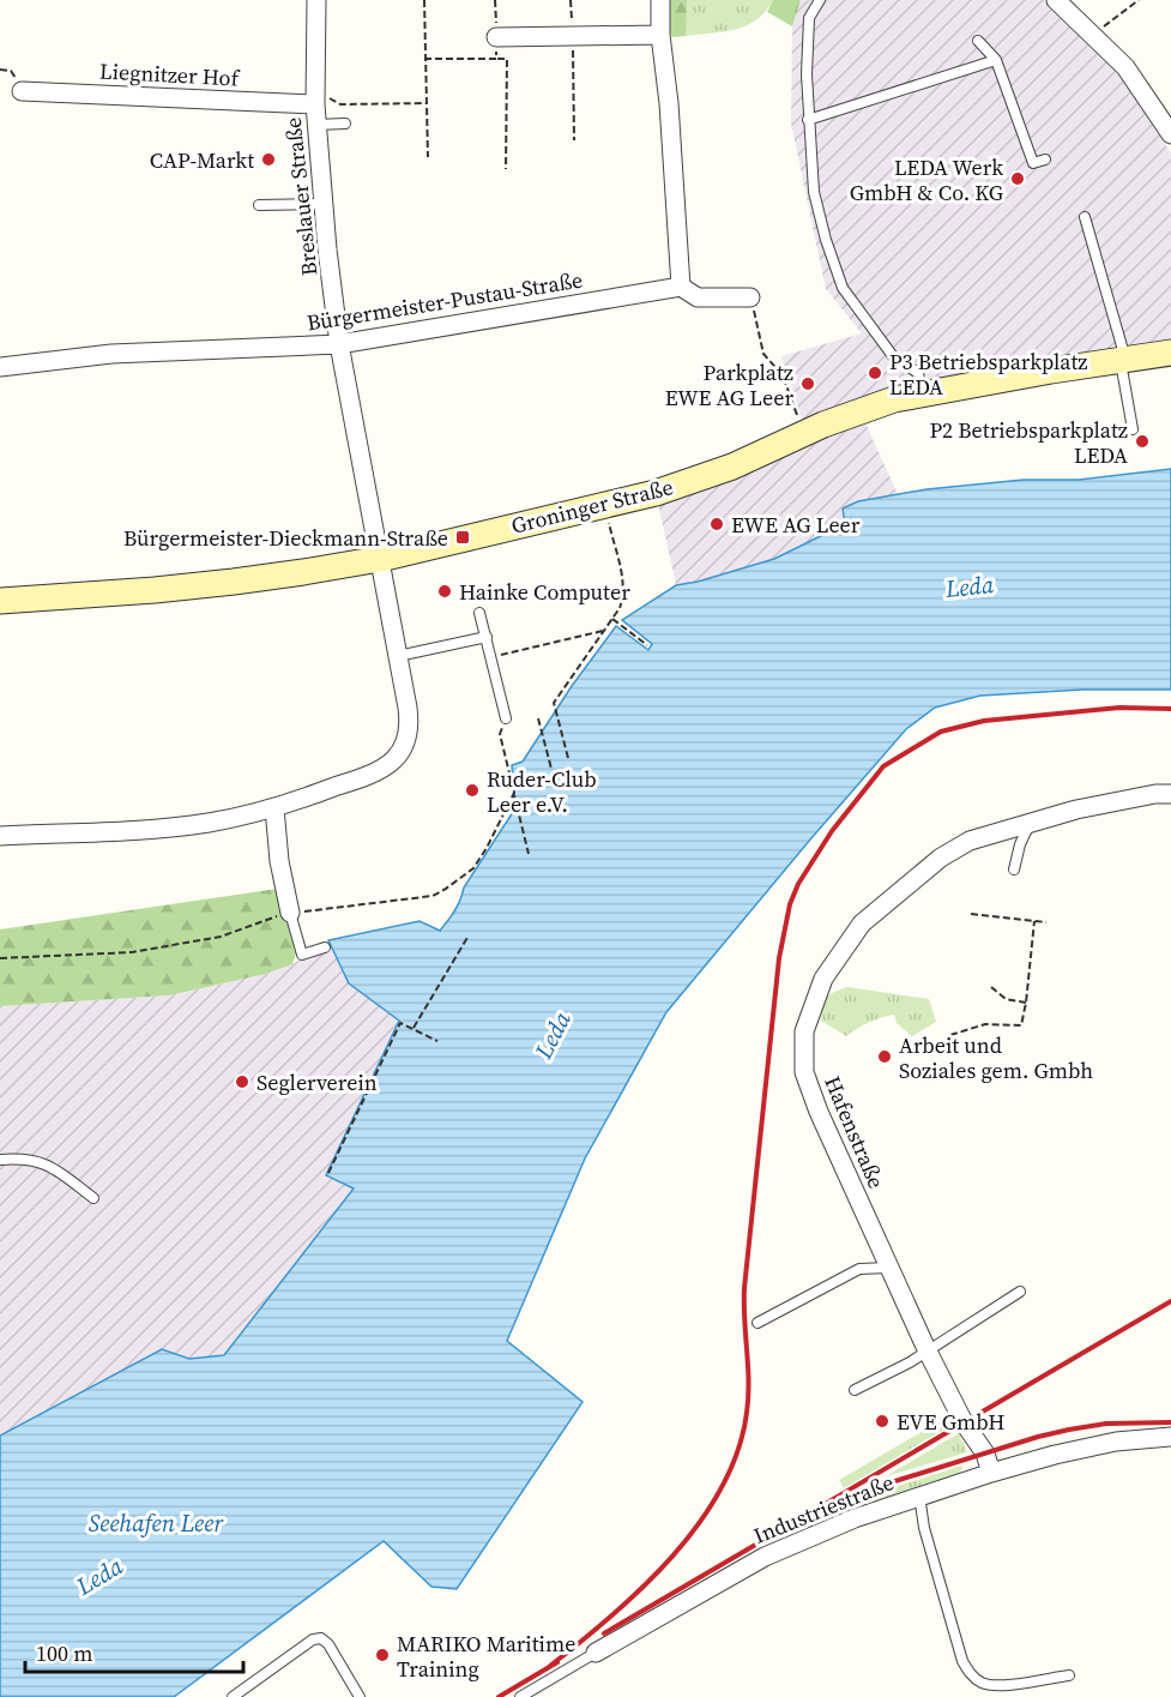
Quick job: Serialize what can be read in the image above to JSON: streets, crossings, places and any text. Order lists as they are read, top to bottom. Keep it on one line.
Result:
{"streets":{"street":["Liegnitzer Hof","Breslauer Straße","Bürgermeister-Pustau-Straße","Groninger Straße","Hafenstraße","Industriestraße"]},"crossings":[["Liegnitzer Hof","Breslauer Straße"],["Breslauer Straße","Bürgermeister-Pustau-Straße"],["Breslauer Straße","Groninger Straße"],["Hafenstraße","Industriestraße"]],"water":["Leda","Seehafen Leer"],"places":{"other":["CAP-Markt","LEDA Werk GmbH & Co. KG","P3 Betriebsparkplatz LEDA","Parkplatz EWE AG Leer","P2 Betriebsparkplatz LEDA","EWE AG Leer","Hainke Computer","Ruder-Club Leer e.V.","Arbeit und Soziales gem. Gmbh","Seglerverein","EVE GmbH","MARIKO Maritime Training"],"transit":["Bürgermeister-Dieckmann-Straße"]},"scale_bar":"100 m"}
